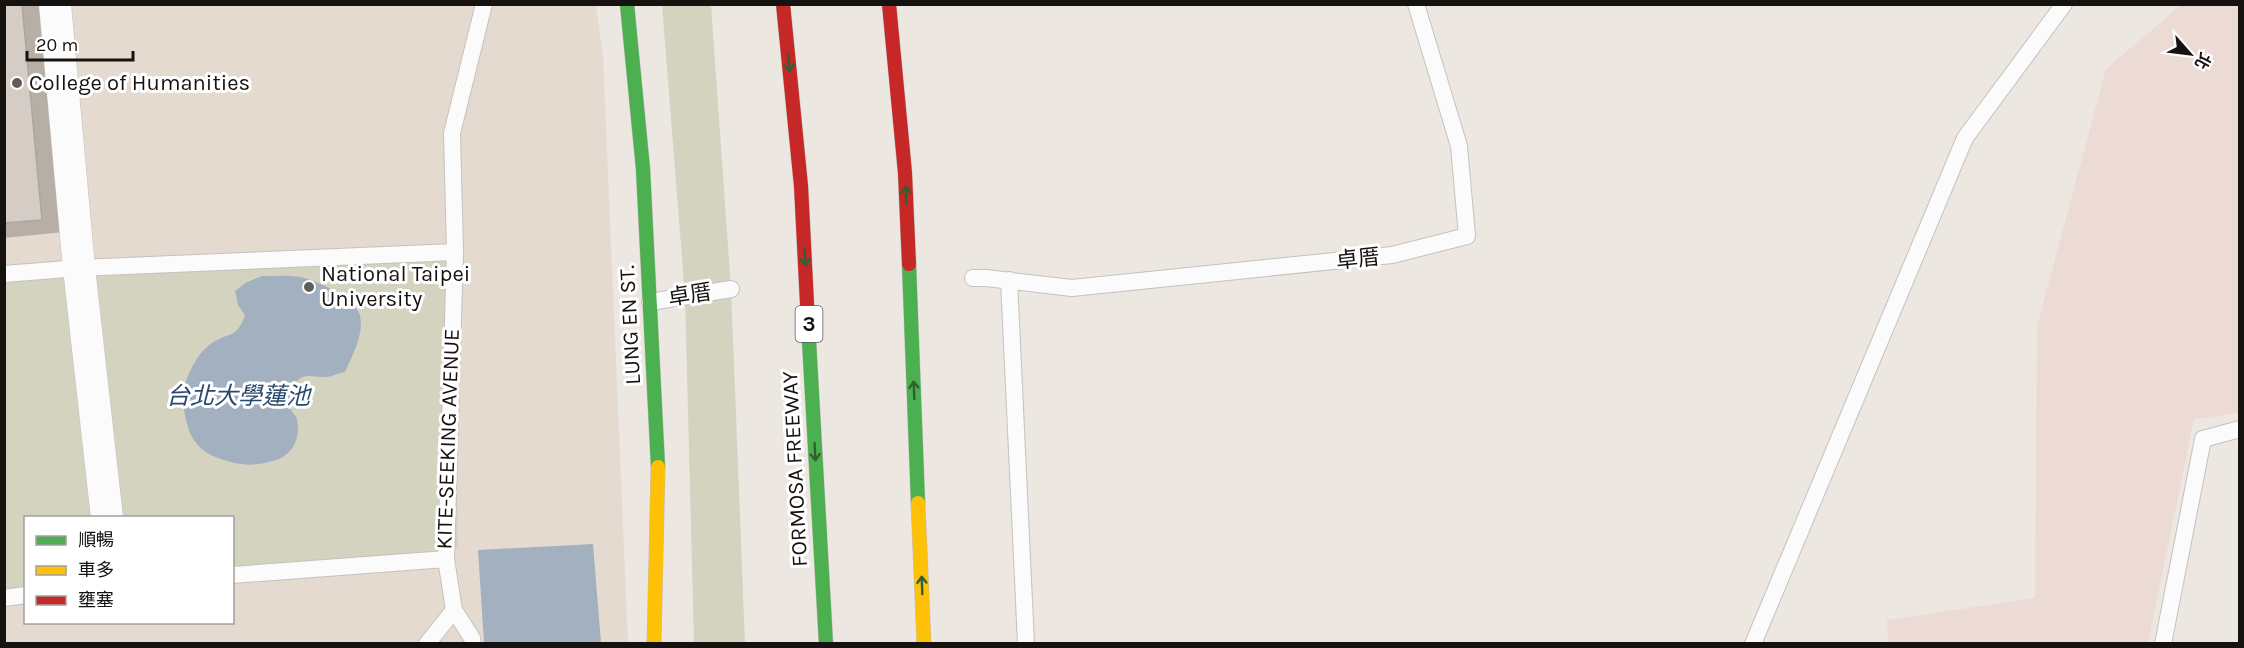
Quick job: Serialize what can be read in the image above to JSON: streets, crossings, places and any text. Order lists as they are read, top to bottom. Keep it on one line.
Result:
{"streets":{"main road":["3","LUNG EN ST.","FORMOSA FREEWAY"],"lane":["卓厝","KITE-SEEKING AVENUE"]},"crossings":[["卓厝","LUNG EN ST."]],"water":["台北大學蓮池"],"places":["College of Humanities","National Taipei University"],"legend":["順暢","車多","壅塞"],"scale_bar":"20 m","north":"bottom right"}
